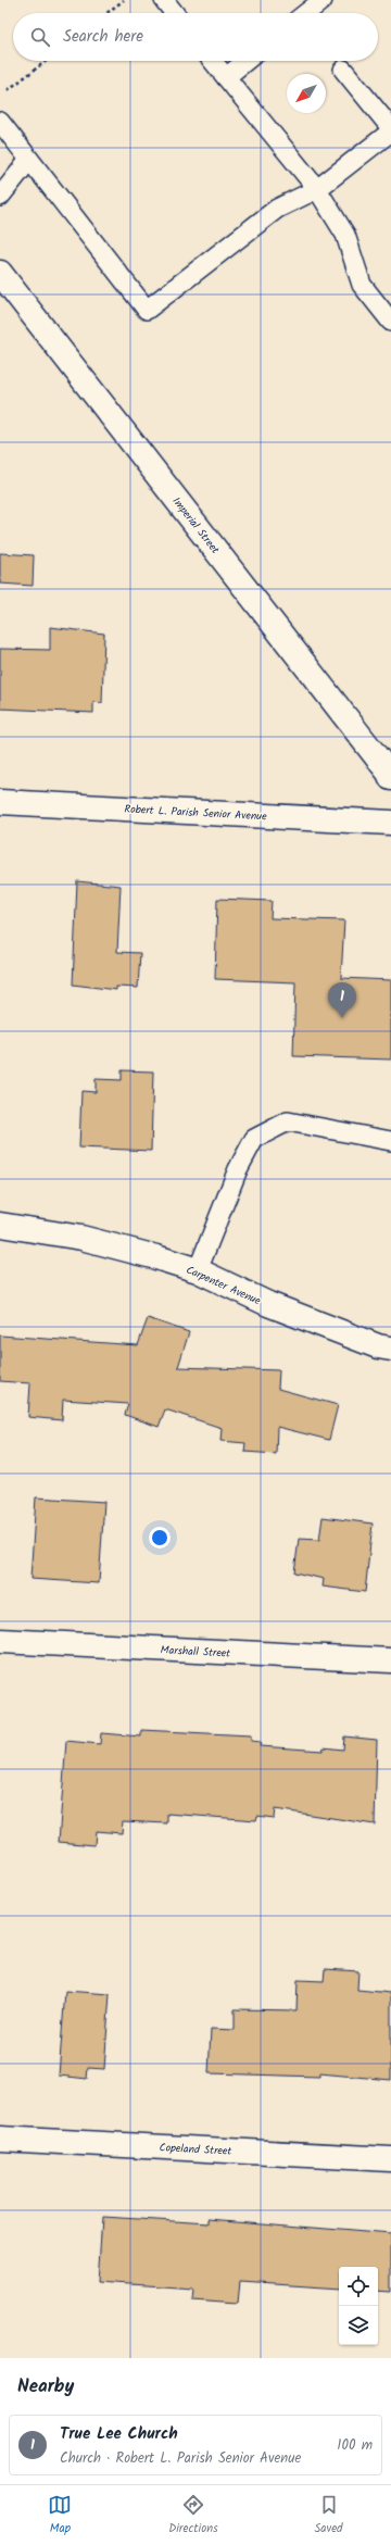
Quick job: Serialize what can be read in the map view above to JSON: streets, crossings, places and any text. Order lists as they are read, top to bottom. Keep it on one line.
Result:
{"streets":{"street":["Imperial Street","Robert L. Parish Senior Avenue","Carpenter Avenue","Marshall Street","Copeland Street"]},"north":"bottom left","page":{"search":"Search here","pins":"1","heading":"Nearby","list":[{"mark":"1","name":"True Lee Church","note":"Church · Robert L. Parish Senior Avenue","value":"100 m"}],"nav":["Map","Directions","Saved"]}}
